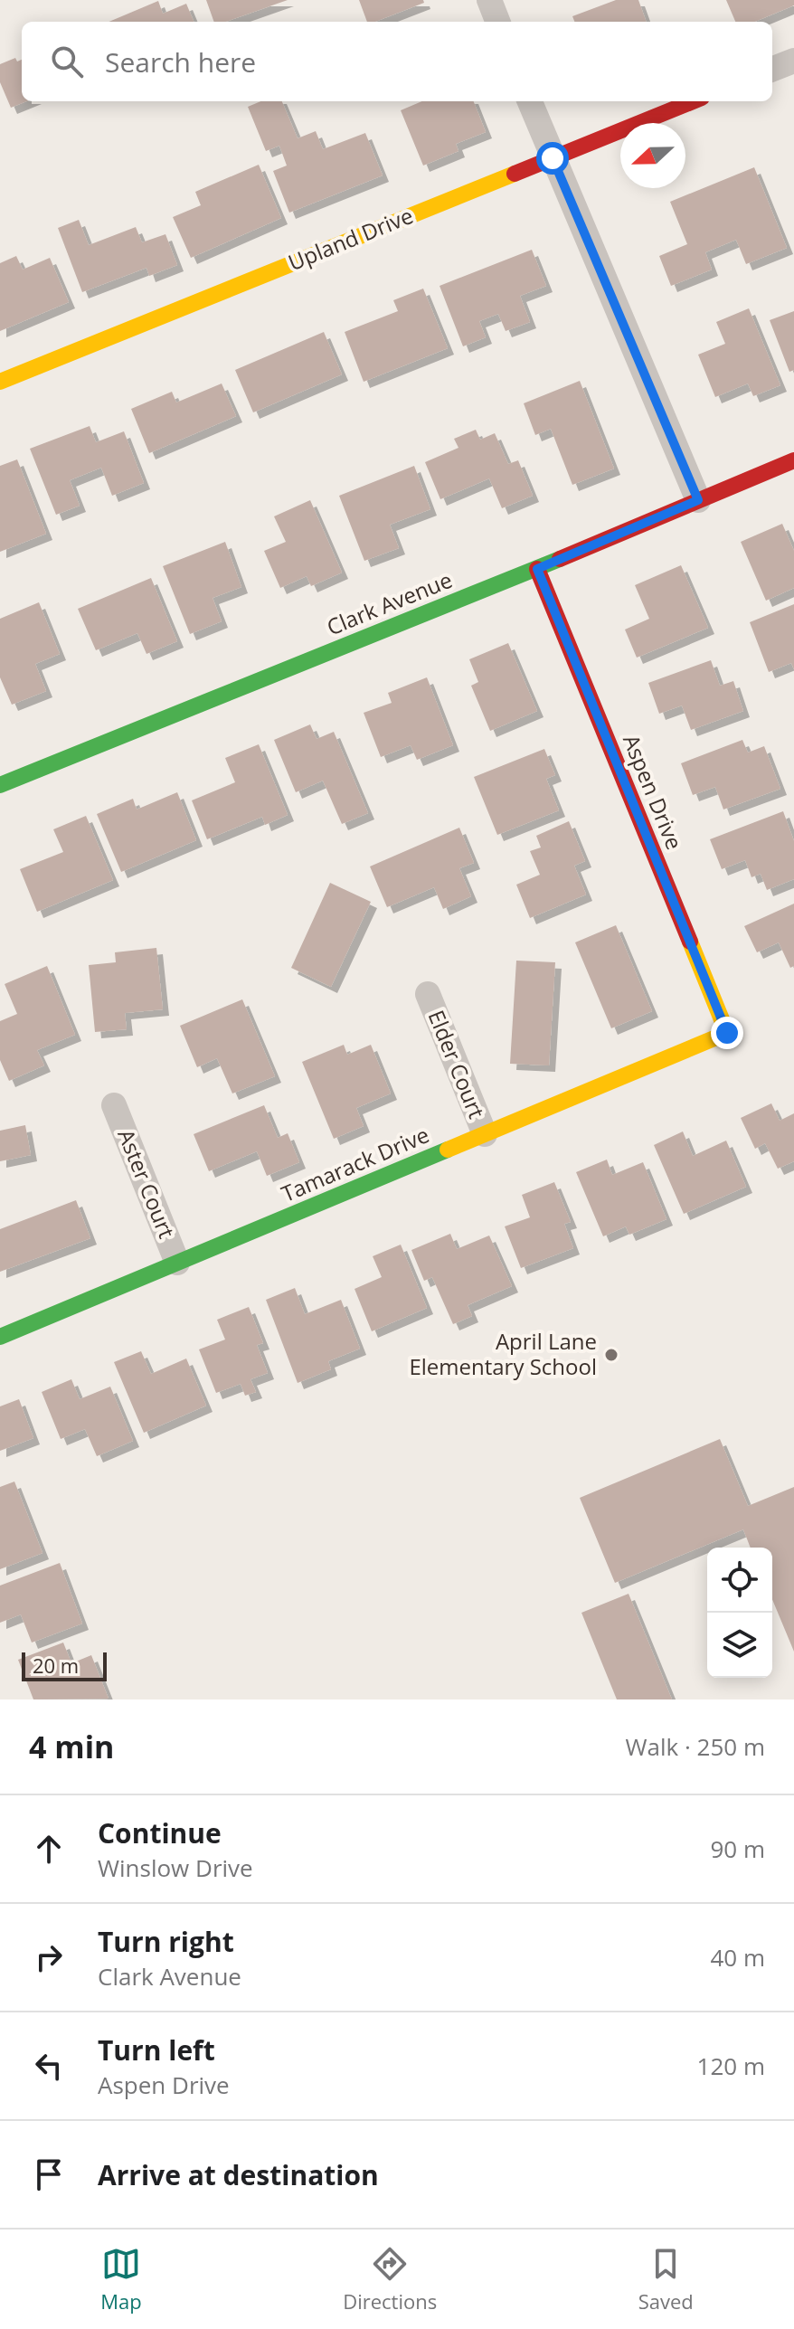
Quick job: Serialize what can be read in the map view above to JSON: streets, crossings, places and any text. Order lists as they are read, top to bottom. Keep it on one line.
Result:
{"streets":{"street":["Upland Drive","Clark Avenue","Aspen Drive","Elder Court","Tamarack Drive","Aster Court"]},"crossings":[["Clark Avenue","Aspen Drive"],["Aspen Drive","Tamarack Drive"],["Elder Court","Tamarack Drive"],["Tamarack Drive","Aster Court"]],"places":["April Lane Elementary School"],"scale_bar":"20 m","north":"left","page":{"search":"Search here","scale":"20 m","heading":["4 min","Walk · 250 m"],"list":[["Continue","Winslow Drive","90 m"],["Turn right","Clark Avenue","40 m"],["Turn left","Aspen Drive","120 m"],"Arrive at destination"],"nav":["Map","Directions","Saved"]}}
